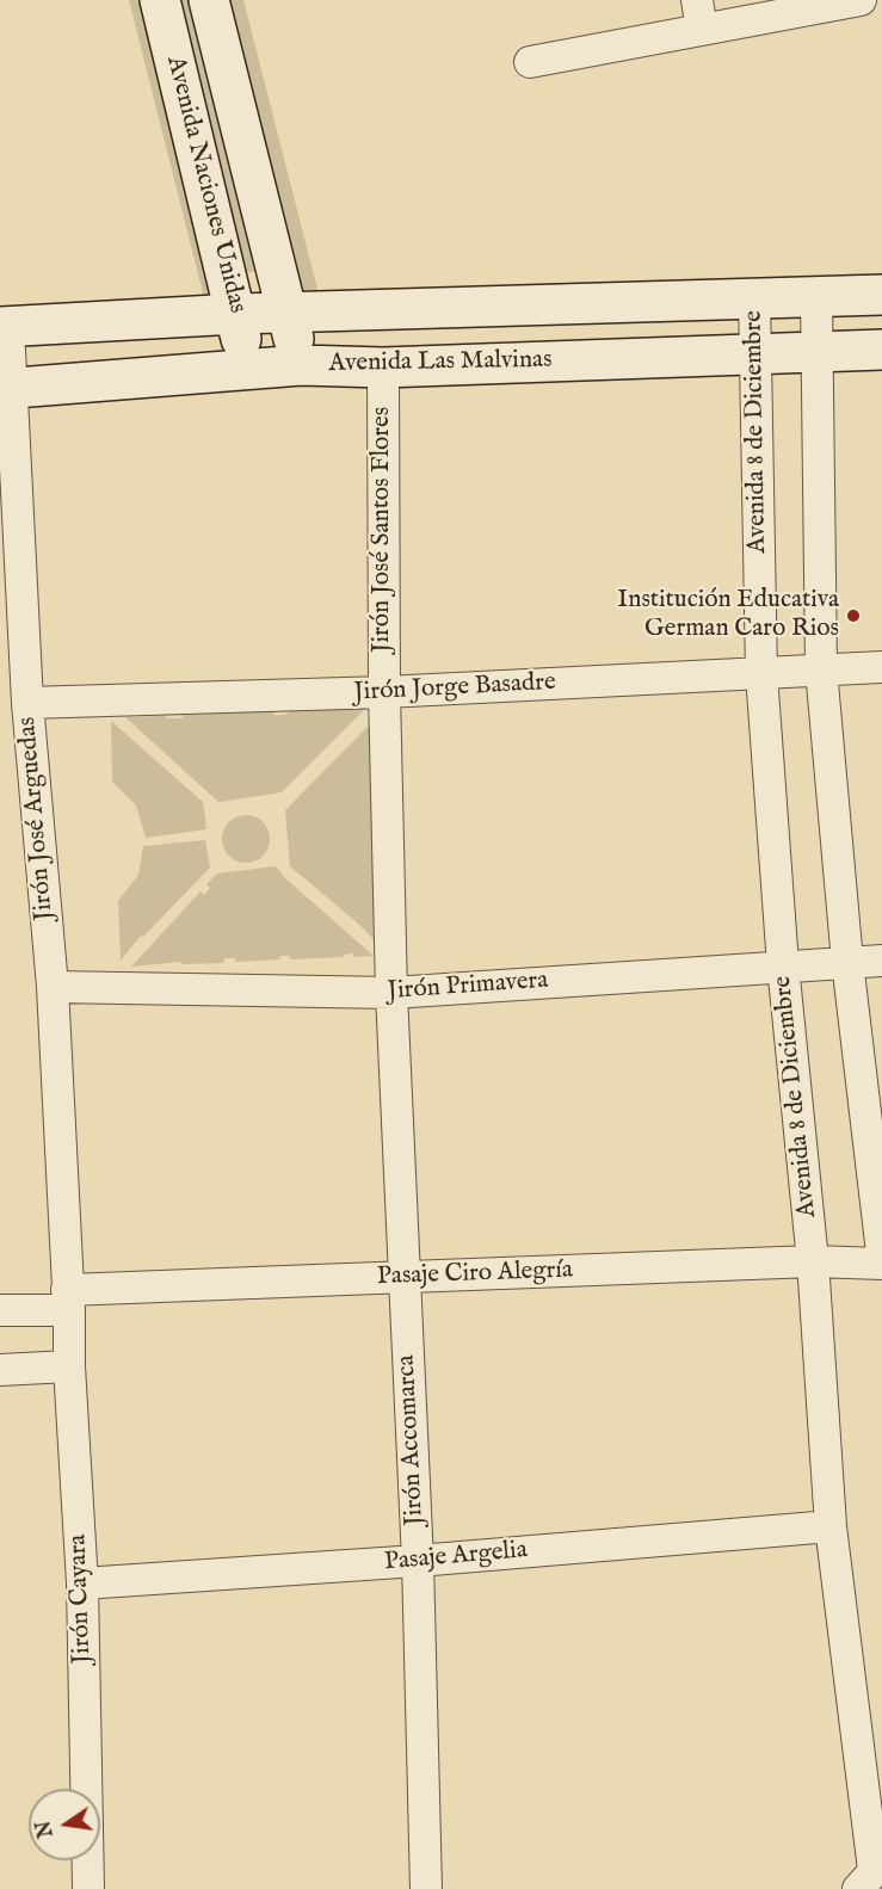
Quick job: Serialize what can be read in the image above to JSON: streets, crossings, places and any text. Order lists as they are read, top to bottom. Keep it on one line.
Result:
{"streets":{"street":["Avenida Naciones Unidas","Avenida Las Malvinas","Avenida 8 de Diciembre","Jirón José Santos Flores","Jirón Jorge Basadre","Jirón José Arguedas","Jirón Primavera","Pasaje Ciro Alegría","Jirón Accomarca","Pasaje Argelia","Jirón Cayara"]},"crossings":[["Avenida Naciones Unidas","Avenida Las Malvinas"],["Avenida Las Malvinas","Avenida 8 de Diciembre"],["Avenida Las Malvinas","Jirón José Santos Flores"],["Avenida Las Malvinas","Jirón José Arguedas"],["Avenida 8 de Diciembre","Jirón Jorge Basadre"],["Avenida 8 de Diciembre","Jirón Primavera"],["Avenida 8 de Diciembre","Pasaje Ciro Alegría"],["Avenida 8 de Diciembre","Pasaje Argelia"],["Jirón José Santos Flores","Jirón Jorge Basadre"],["Jirón José Santos Flores","Jirón Primavera"],["Jirón José Santos Flores","Jirón Accomarca"],["Jirón Jorge Basadre","Jirón José Arguedas"],["Jirón José Arguedas","Jirón Primavera"],["Jirón José Arguedas","Pasaje Ciro Alegría"],["Jirón José Arguedas","Jirón Cayara"],["Jirón Primavera","Jirón Accomarca"],["Pasaje Ciro Alegría","Jirón Accomarca"],["Pasaje Ciro Alegría","Jirón Cayara"],["Jirón Accomarca","Pasaje Argelia"],["Pasaje Argelia","Jirón Cayara"]],"places":["Institución Educativa German Caro Rios"],"north":"left"}
